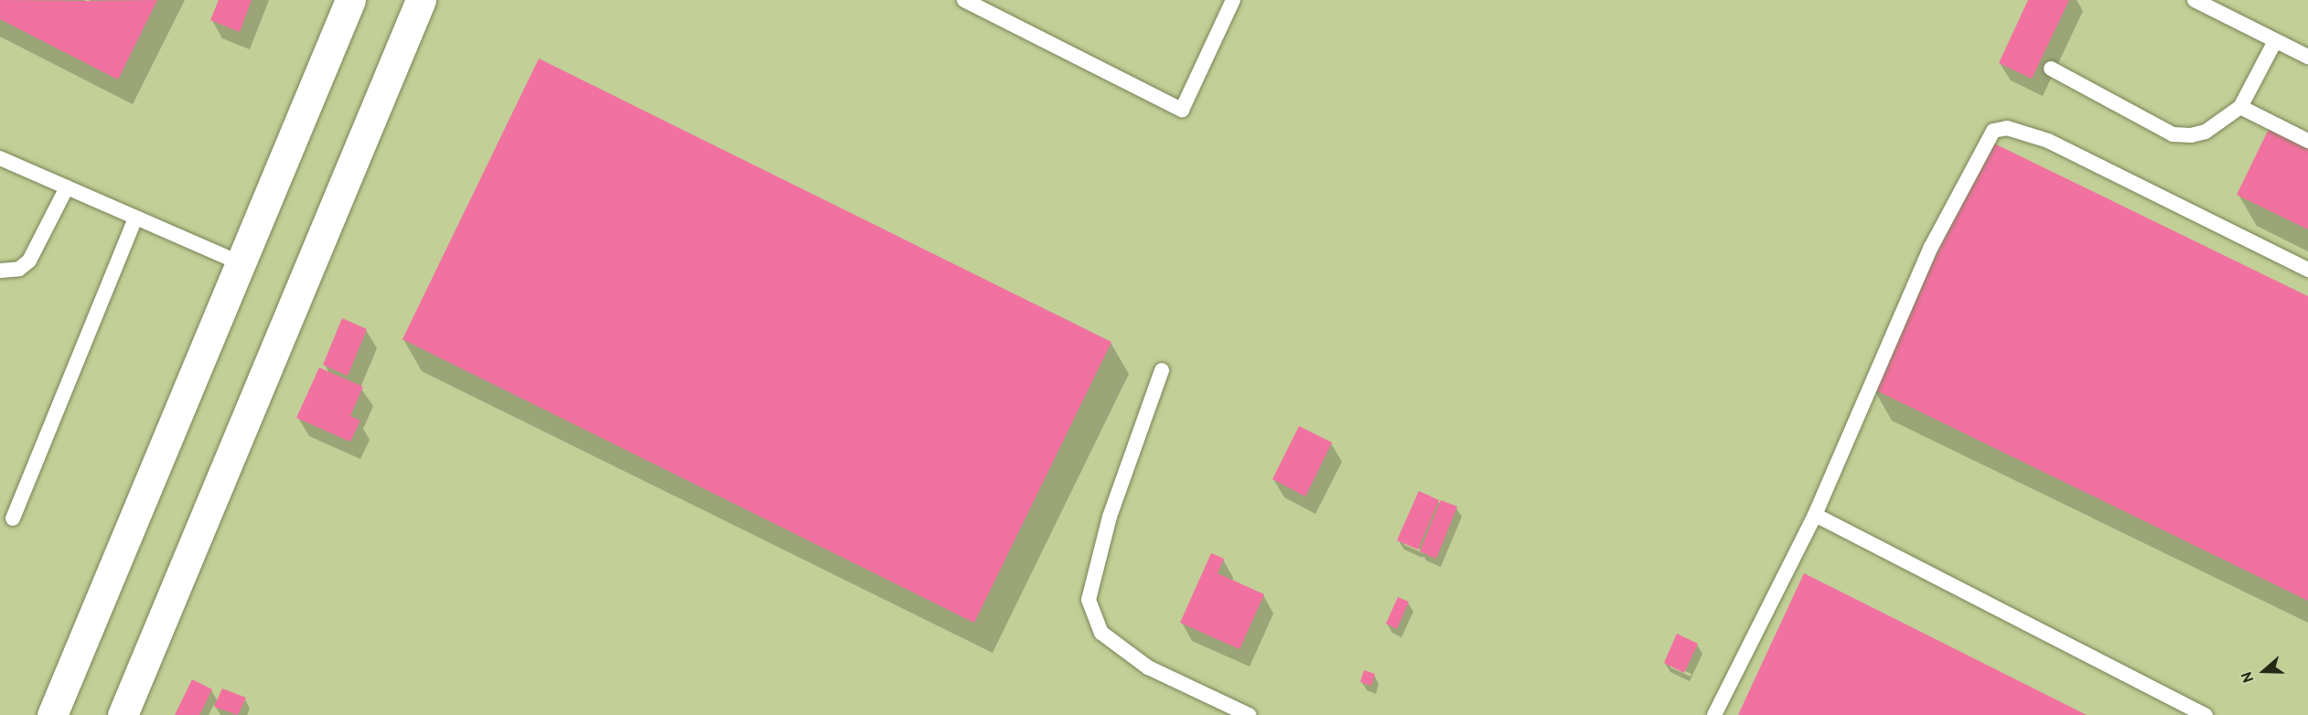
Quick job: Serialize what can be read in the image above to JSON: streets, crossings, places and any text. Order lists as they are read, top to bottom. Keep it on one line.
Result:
{"north":"left"}
